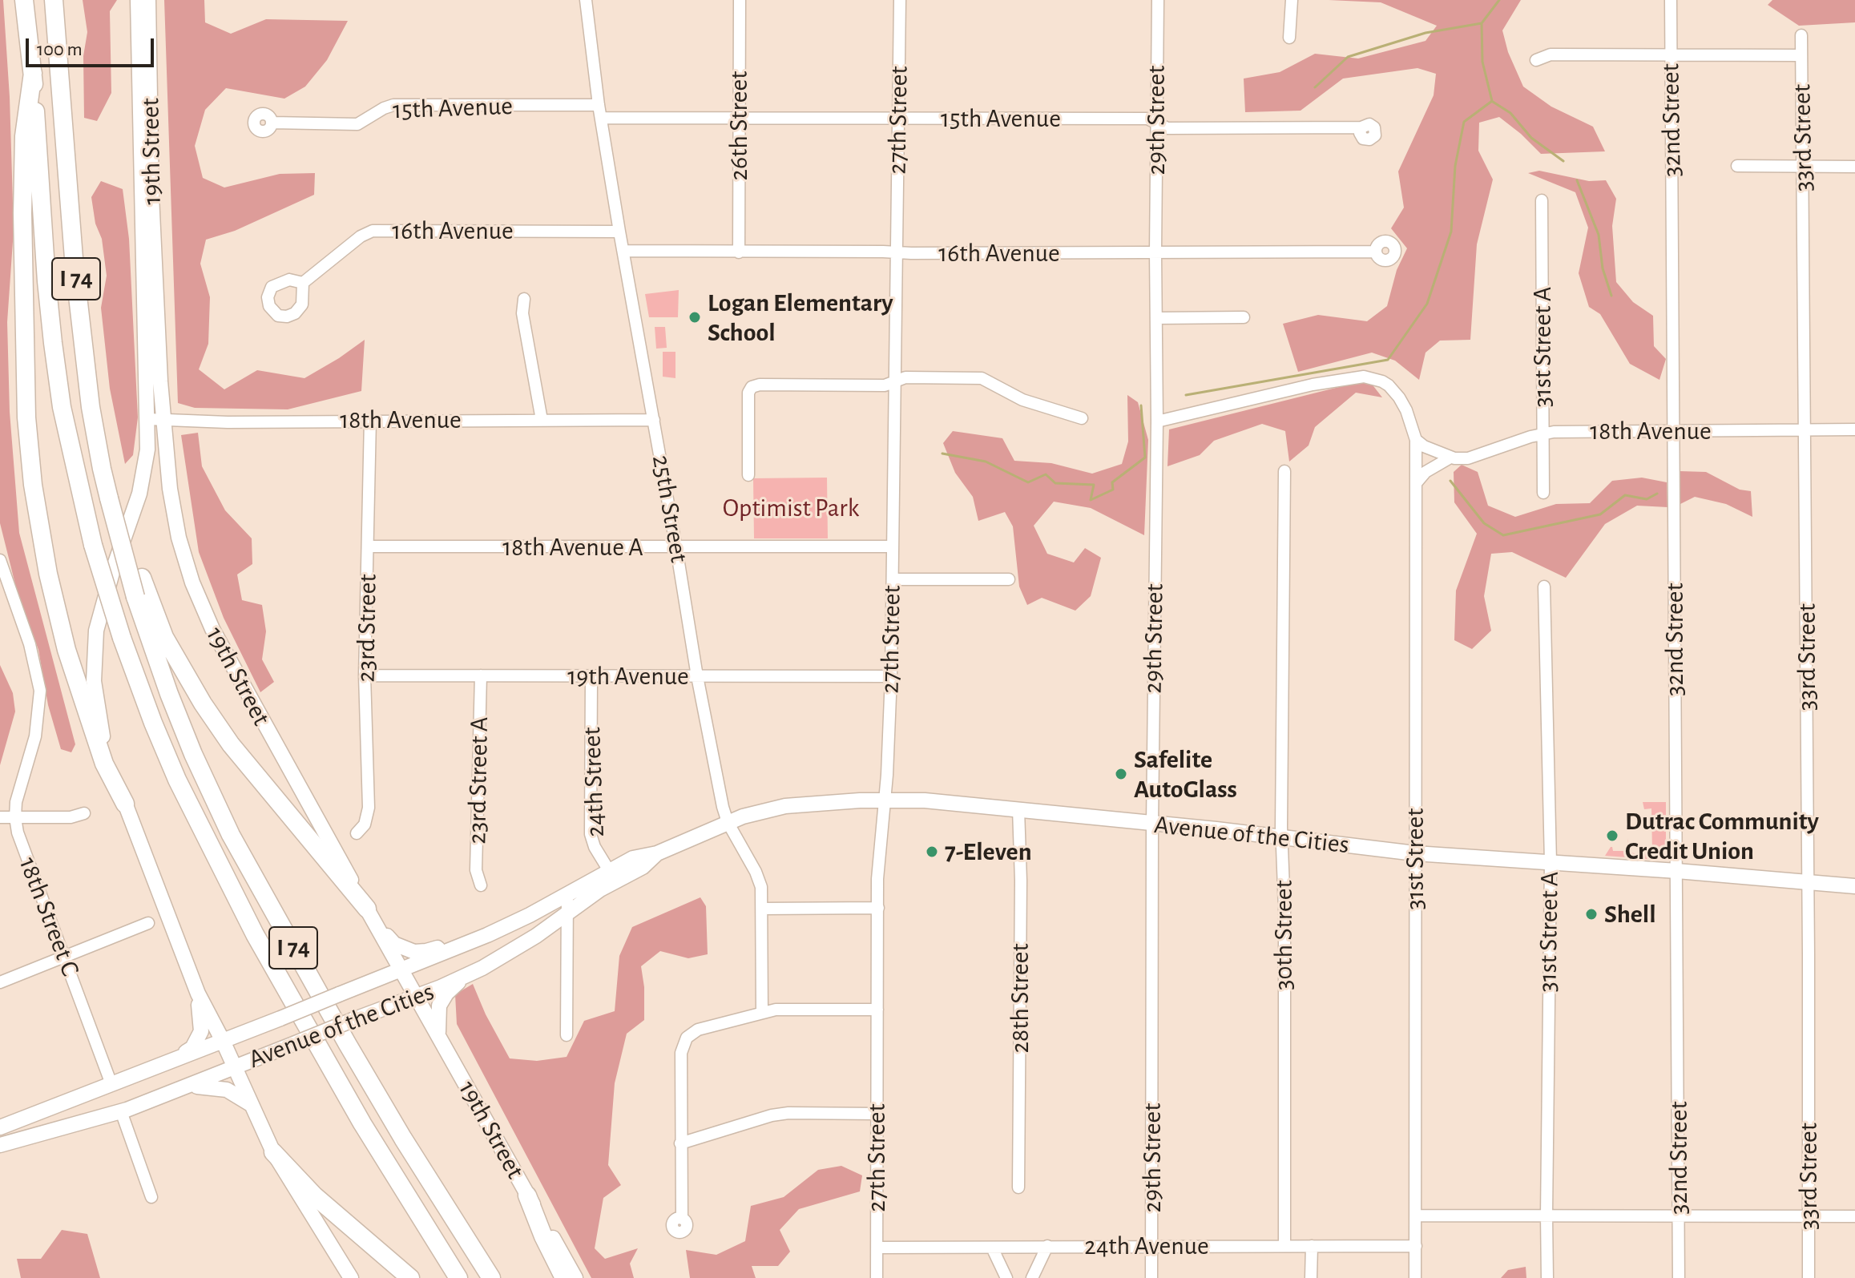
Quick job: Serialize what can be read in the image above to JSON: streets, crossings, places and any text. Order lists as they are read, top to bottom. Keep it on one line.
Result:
{"streets":{"highway":["I 74"],"main road":["19th Street","Avenue of the Cities"],"street":["15th Avenue","27th Street","29th Street","32nd Street","26th Street","33rd Street","16th Avenue","31st Street A","18th Avenue","25th Street","18th Avenue A","23rd Street","19th Avenue","23rd Street A","24th Street","31st Street","18th Street C","30th Street","28th Street","24th Avenue"]},"crossings":[["15th Avenue","27th Street"],["15th Avenue","29th Street"],["15th Avenue","26th Street"],["15th Avenue","25th Street"],["27th Street","16th Avenue"],["27th Street","18th Avenue A"],["27th Street","19th Avenue"],["27th Street","Avenue of the Cities"],["27th Street","24th Avenue"],["29th Street","16th Avenue"],["29th Street","Avenue of the Cities"],["29th Street","24th Avenue"],["32nd Street","18th Avenue"],["32nd Street","Avenue of the Cities"],["26th Street","16th Avenue"],["33rd Street","18th Avenue"],["33rd Street","Avenue of the Cities"],["19th Street","18th Avenue"],["19th Street","Avenue of the Cities"],["16th Avenue","25th Street"],["31st Street A","18th Avenue"],["31st Street A","Avenue of the Cities"],["18th Avenue","25th Street"],["18th Avenue","23rd Street"],["18th Avenue","31st Street"],["25th Street","18th Avenue A"],["25th Street","19th Avenue"],["25th Street","Avenue of the Cities"],["18th Avenue A","23rd Street"],["23rd Street","19th Avenue"],["19th Avenue","23rd Street A"],["19th Avenue","24th Street"],["24th Street","Avenue of the Cities"],["Avenue of the Cities","31st Street"],["Avenue of the Cities","18th Street C"],["Avenue of the Cities","30th Street"],["Avenue of the Cities","28th Street"],["31st Street","24th Avenue"],["30th Street","24th Avenue"]],"parks":["Optimist Park"],"places":["Logan Elementary School","Safelite AutoGlass","Dutrac Community Credit Union","7-Eleven","Shell"],"scale_bar":"100 m"}
